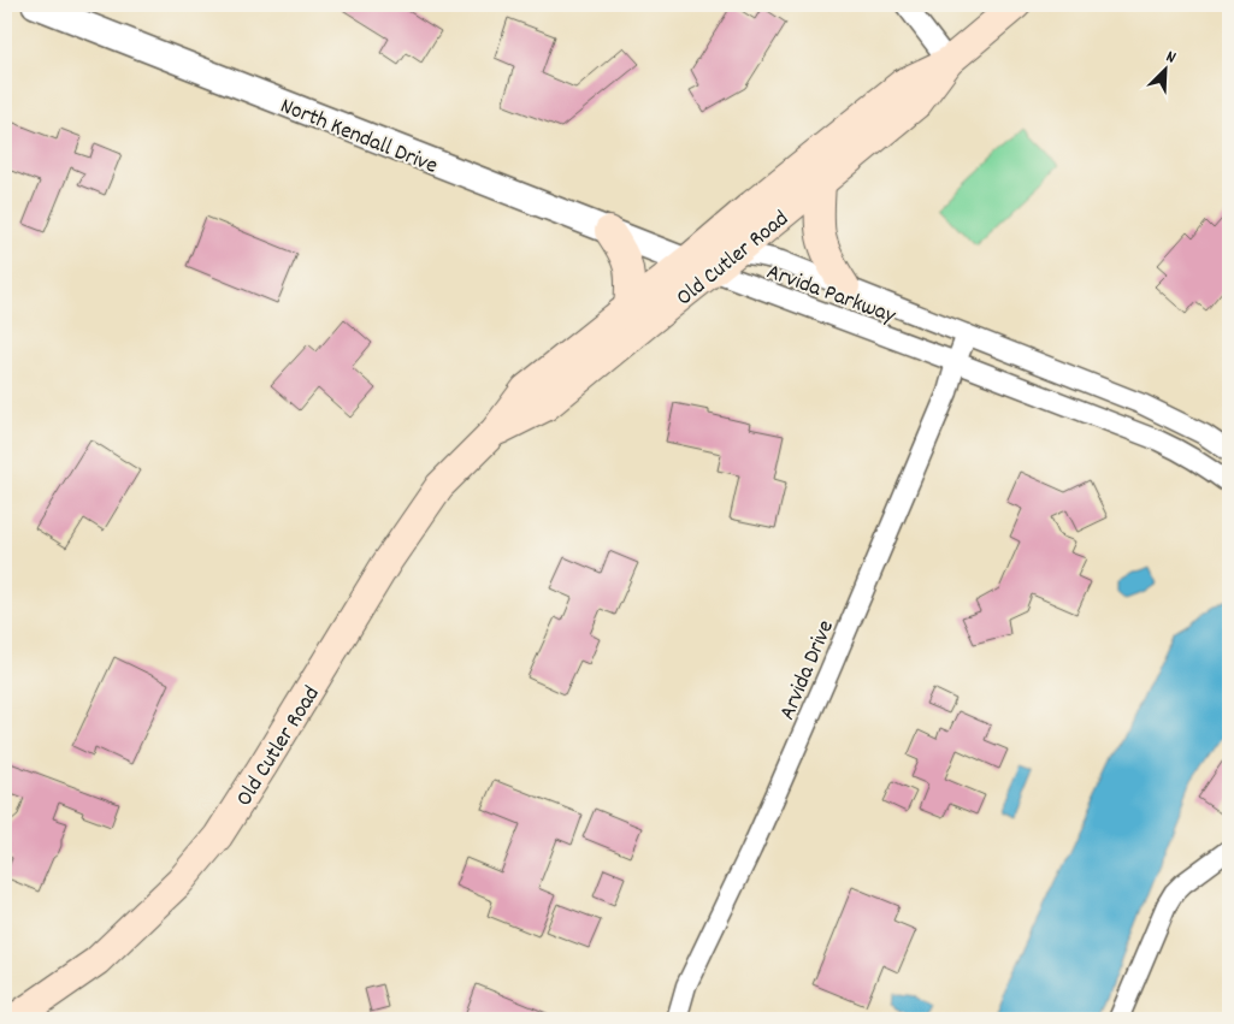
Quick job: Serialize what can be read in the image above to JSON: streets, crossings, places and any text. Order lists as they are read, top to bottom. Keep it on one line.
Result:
{"streets":{"main road":["Old Cutler Road"],"street":["North Kendall Drive","Arvida Parkway","Arvida Drive"]},"crossings":[["North Kendall Drive","Old Cutler Road"],["North Kendall Drive","Arvida Parkway"],["Old Cutler Road","Arvida Parkway"],["Arvida Parkway","Arvida Drive"]],"north":"top right"}
